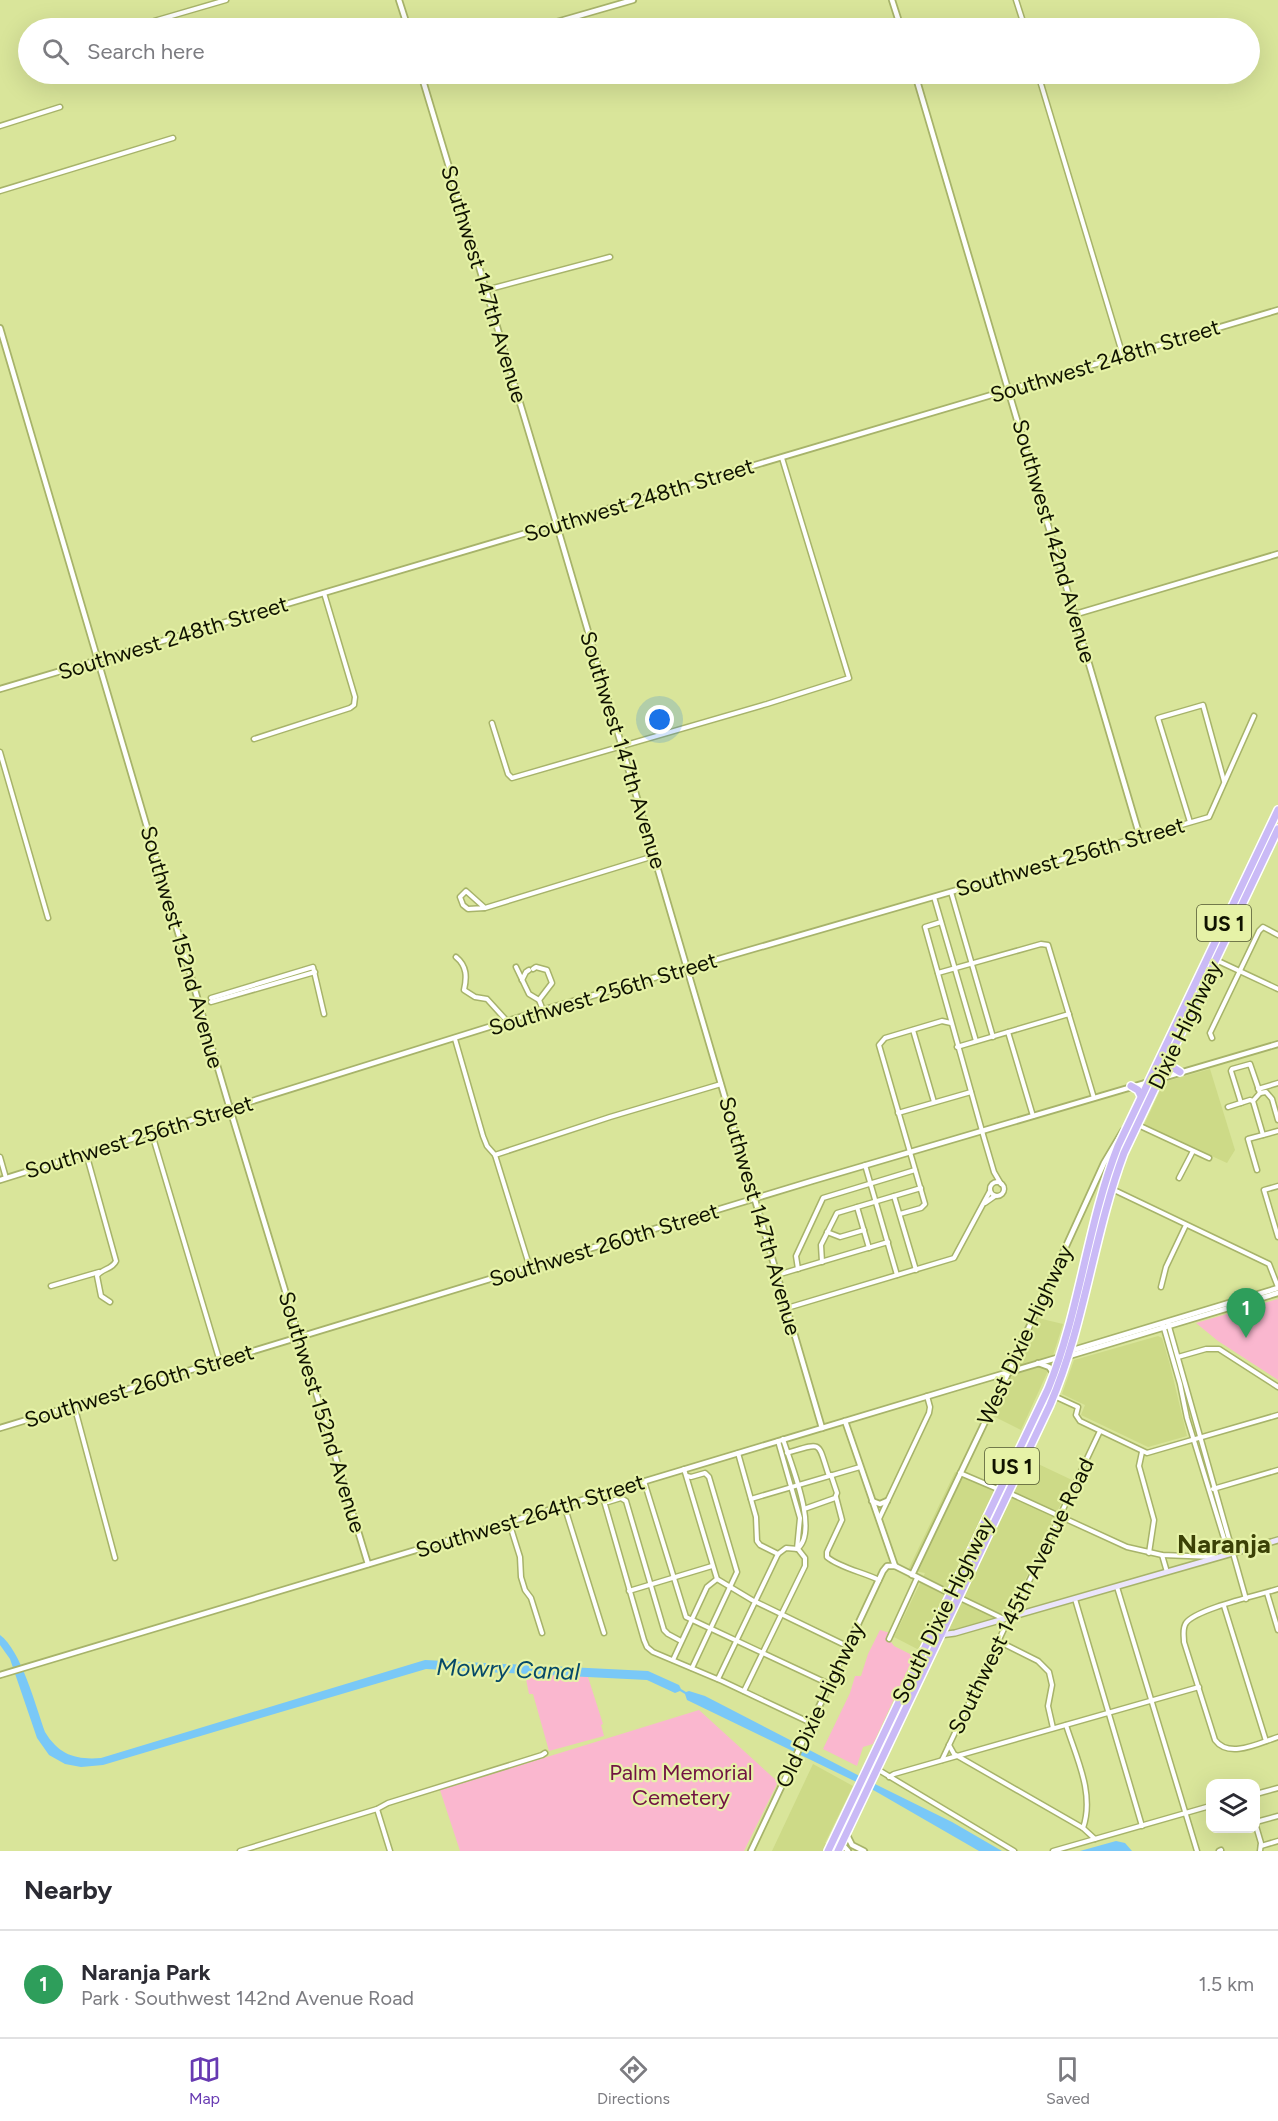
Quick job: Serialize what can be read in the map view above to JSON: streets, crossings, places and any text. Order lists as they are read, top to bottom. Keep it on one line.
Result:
{"streets":{"highway":["US 1","Dixie Highway","South Dixie Highway"],"street":["Southwest 147th Avenue","Southwest 248th Street","Southwest 142nd Avenue","Southwest 256th Street","Southwest 152nd Avenue","Southwest 260th Street","West Dixie Highway","Southwest 264th Street","Southwest 145th Avenue Road","Old Dixie Highway"]},"crossings":[["Southwest 147th Avenue","Southwest 248th Street"],["Southwest 147th Avenue","Southwest 256th Street"],["Southwest 147th Avenue","Southwest 260th Street"],["Southwest 147th Avenue","Southwest 264th Street"],["Southwest 248th Street","Southwest 142nd Avenue"],["Southwest 248th Street","Southwest 152nd Avenue"],["Southwest 142nd Avenue","Southwest 256th Street"],["Southwest 256th Street","Southwest 152nd Avenue"],["US 1","South Dixie Highway"],["Southwest 152nd Avenue","Southwest 260th Street"],["Southwest 152nd Avenue","Southwest 264th Street"],["Dixie Highway","Southwest 260th Street"],["Dixie Highway","West Dixie Highway"],["Dixie Highway","South Dixie Highway"],["West Dixie Highway","Southwest 264th Street"],["West Dixie Highway","South Dixie Highway"],["Southwest 264th Street","South Dixie Highway"]],"districts":["Naranja"],"water":["Mowry Canal"],"parks":["Palm Memorial Cemetery"],"page":{"search":"Search here","pins":"1","heading":"Nearby","list":[{"mark":"1","name":"Naranja Park","note":"Park · Southwest 142nd Avenue Road","value":"1.5 km"}],"nav":["Map","Directions","Saved"]}}
